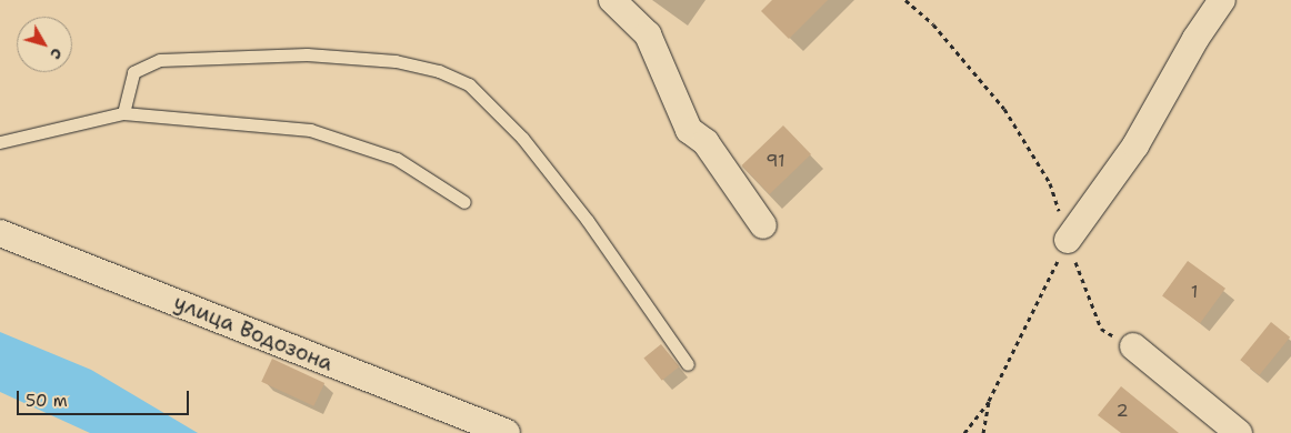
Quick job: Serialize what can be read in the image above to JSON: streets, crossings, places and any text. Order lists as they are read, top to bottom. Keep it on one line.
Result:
{"streets":{"street":["улица Водозона"]},"house_numbers":["91","1","2"],"scale_bar":"50 m","north":"bottom right"}
